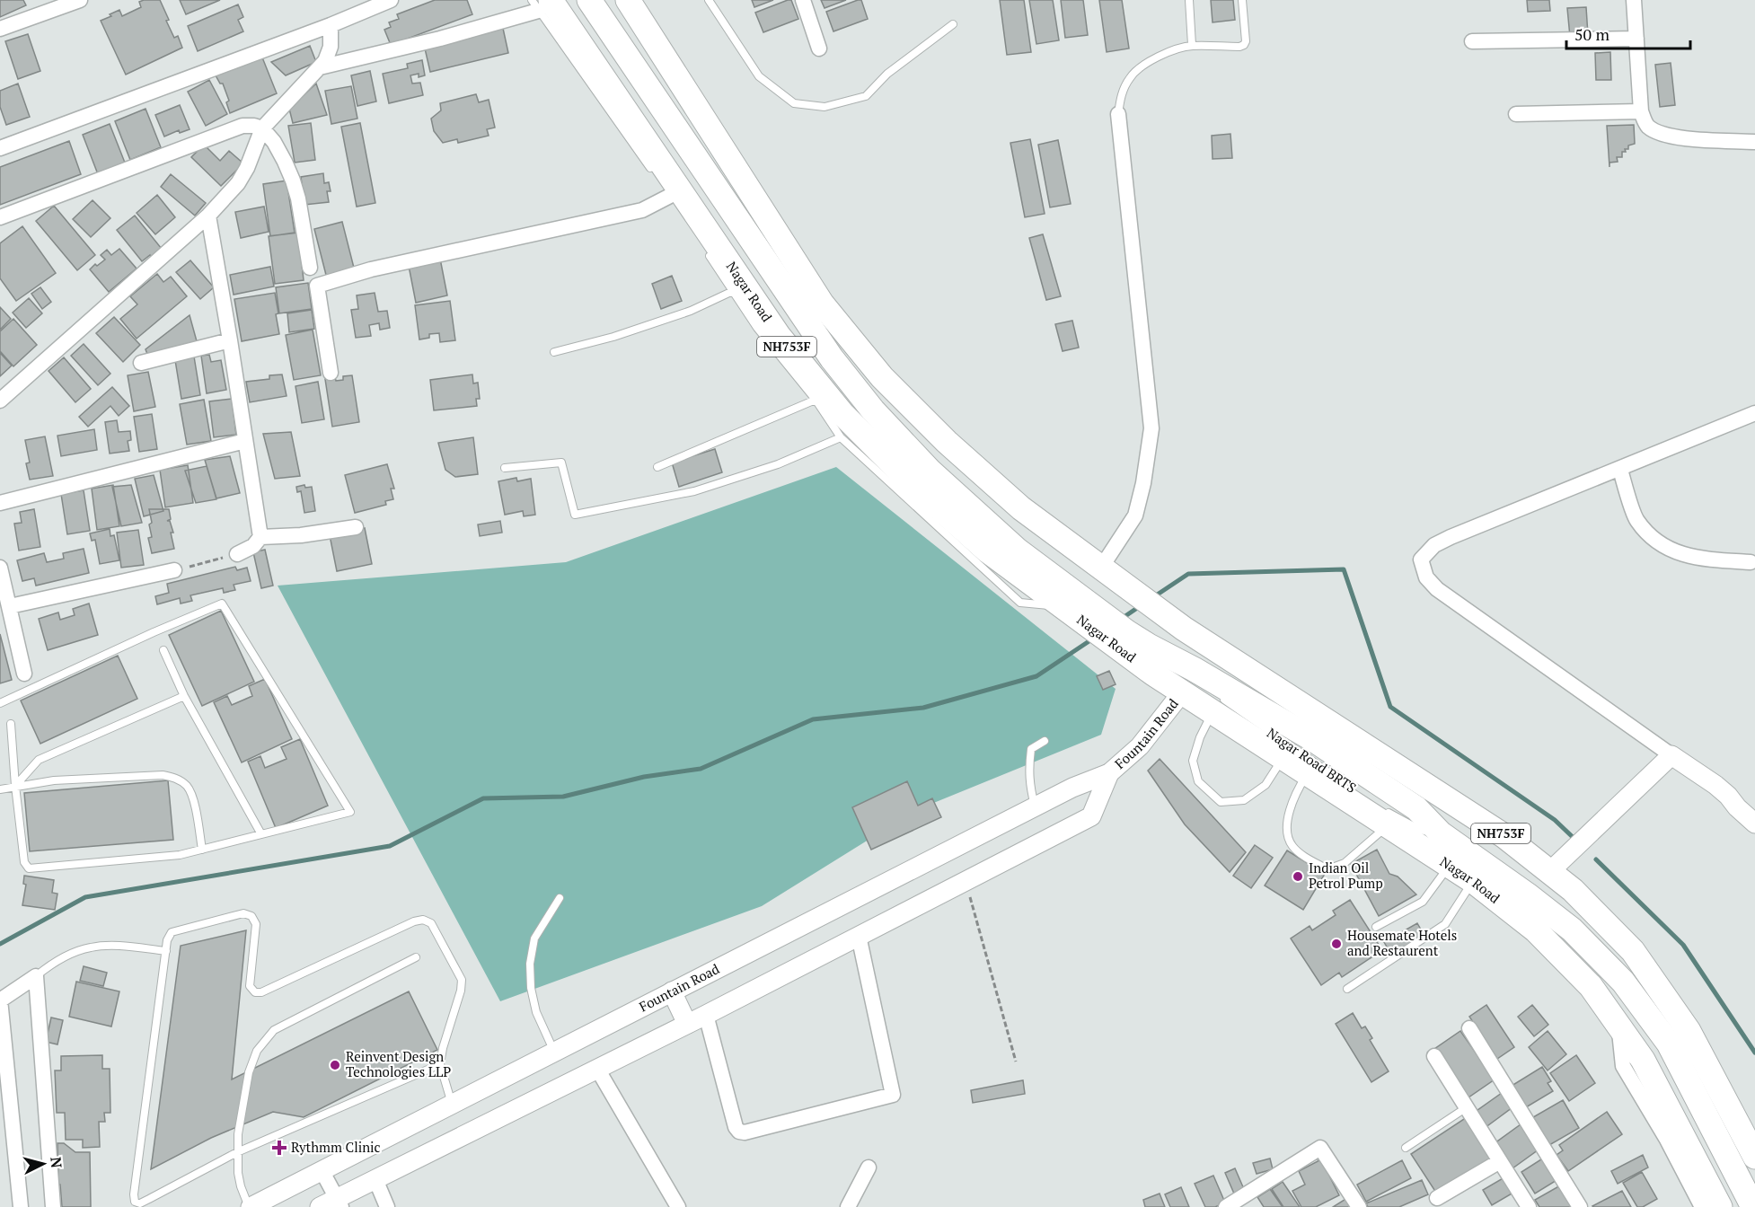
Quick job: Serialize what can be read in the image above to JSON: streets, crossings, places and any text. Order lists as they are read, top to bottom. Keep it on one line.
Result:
{"streets":{"highway":["Nagar Road","NH753F"],"street":["Fountain Road"],"lane":["Nagar Road BRTS"]},"crossings":[["Nagar Road","Fountain Road"]],"places":{"other":["Indian Oil Petrol Pump","Housemate Hotels and Restaurent","Reinvent Design Technologies LLP"],"health":["Rythmm Clinic"]},"scale_bar":"50 m","north":"right"}
